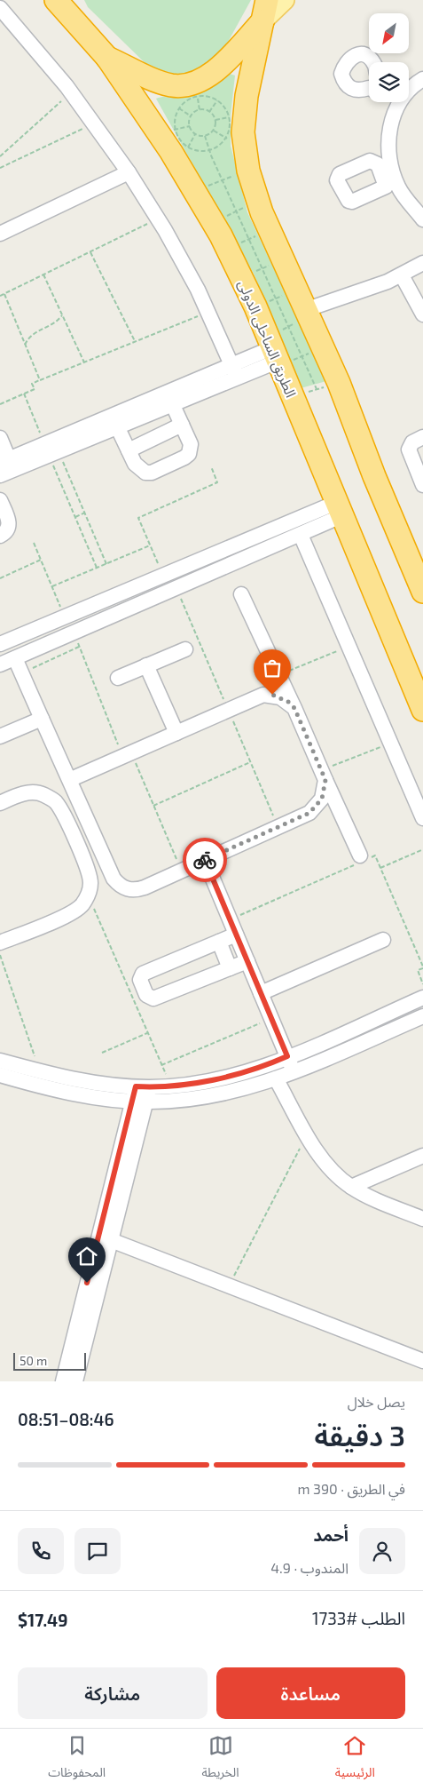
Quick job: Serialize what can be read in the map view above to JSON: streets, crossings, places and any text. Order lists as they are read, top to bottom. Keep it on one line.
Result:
{"streets":{"highway":["الطريق الساحلى الدولى"]},"scale_bar":"50 m","north":"bottom left","page":{"scale":"50 m","heading":["3 دقيقة","يصل خلال","08:46–08:51"],"panel":["أحمد","المندوب · 4.9","الطلب #1733","$17.49"],"bar":"في الطريق · 390 m","buttons":["مساعدة","مشاركة"],"tabs":["الرئيسية","الخريطة","المحفوظات"]}}
